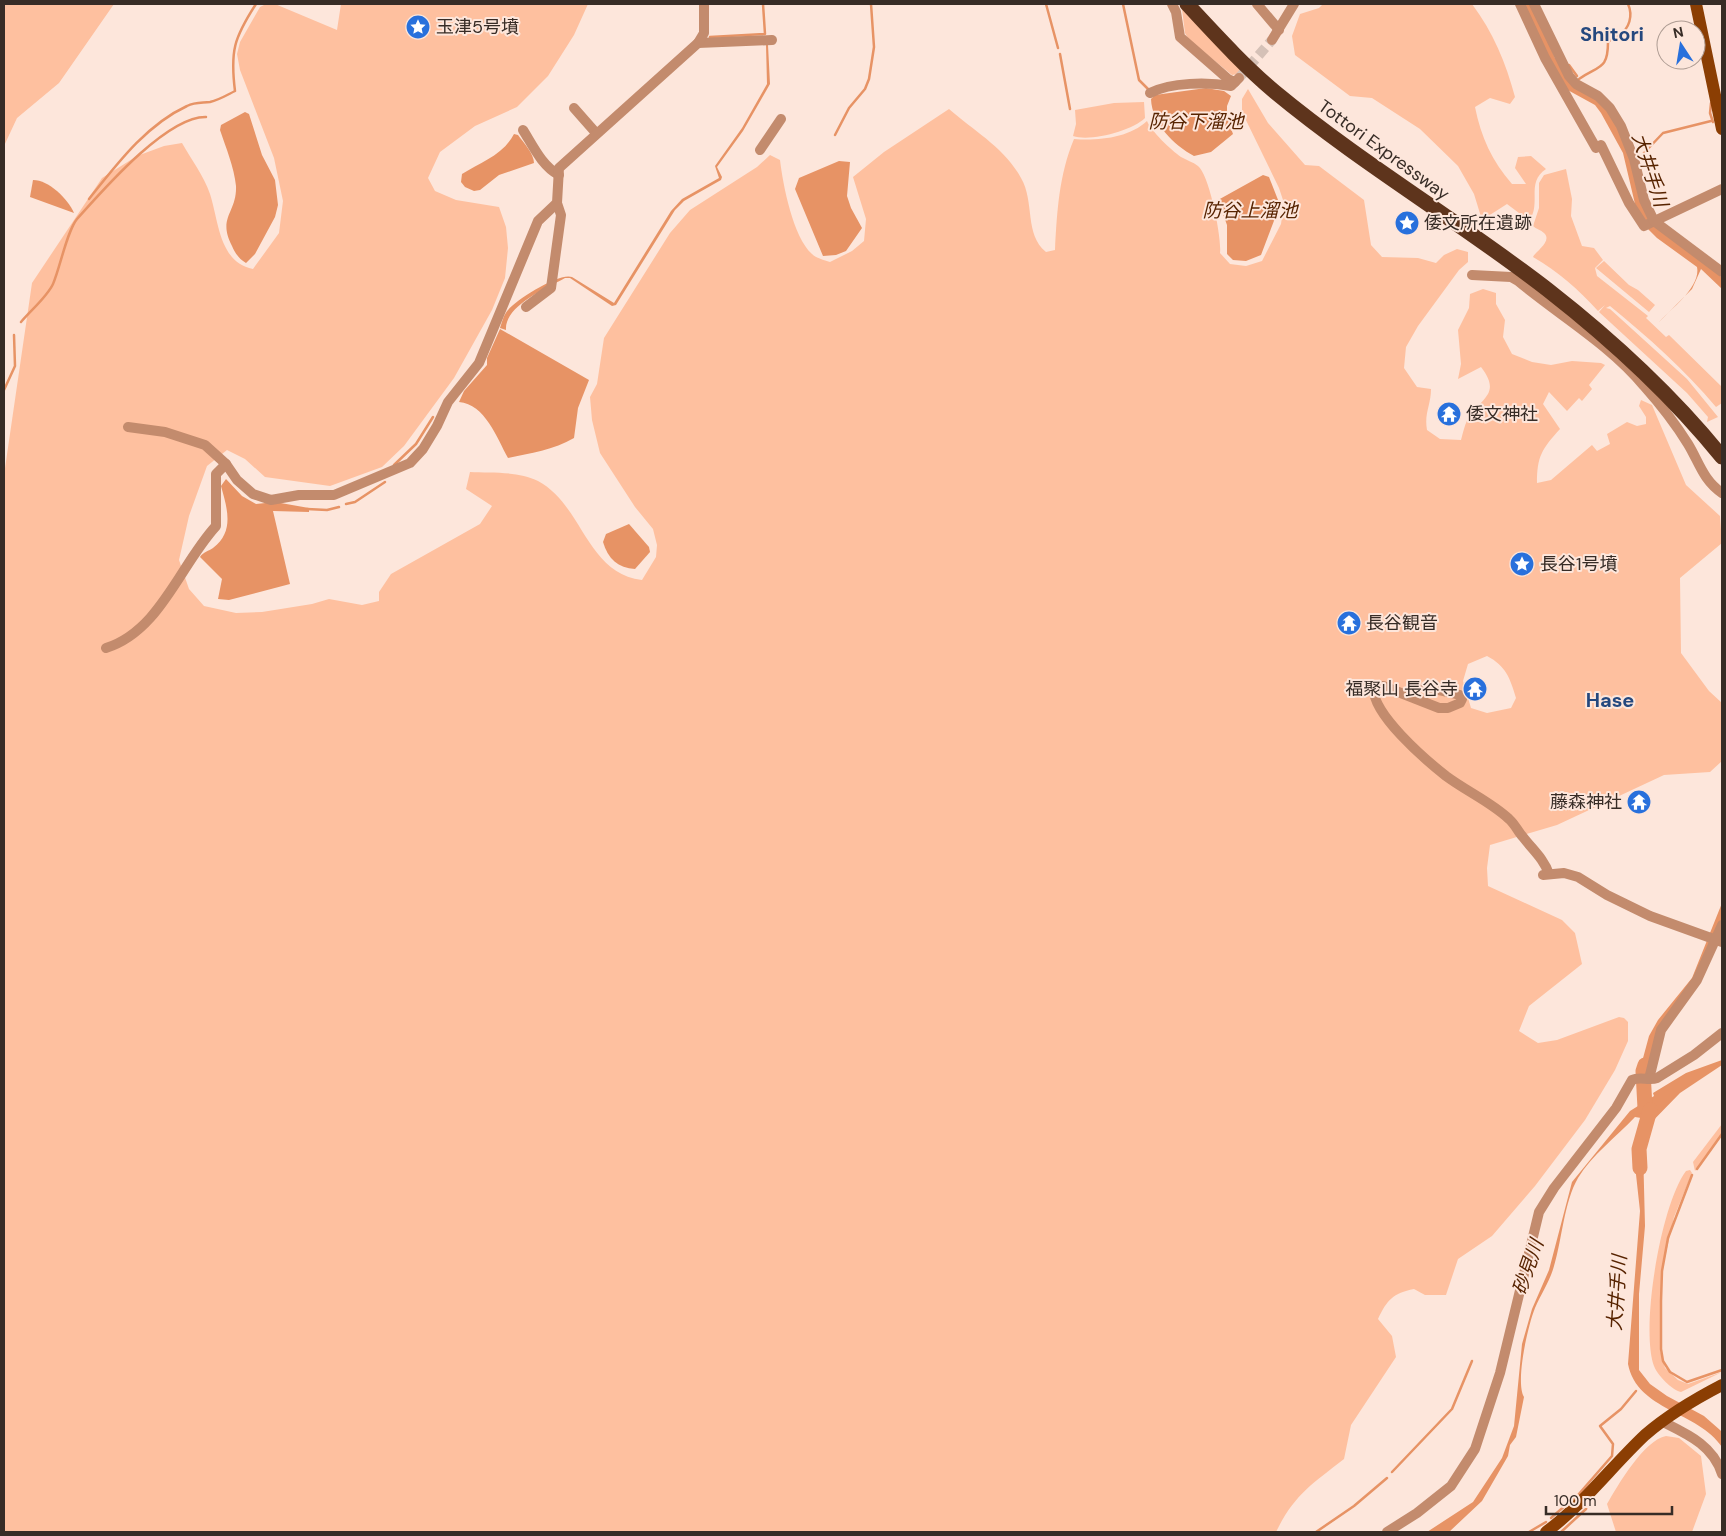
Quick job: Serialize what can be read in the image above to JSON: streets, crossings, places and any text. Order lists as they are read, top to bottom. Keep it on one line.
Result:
{"streets":{"highway":["Tottori Expressway"]},"districts":["Shitori","Hase"],"water":["防谷下溜池","大井手川","防谷上溜池","砂見川"],"places":{"place":["玉津5号墳","倭文所在遺跡","長谷1号墳"],"temple":["倭文神社","長谷観音","福聚山 長谷寺","藤森神社"]},"scale_bar":"100 m","north":"top"}
